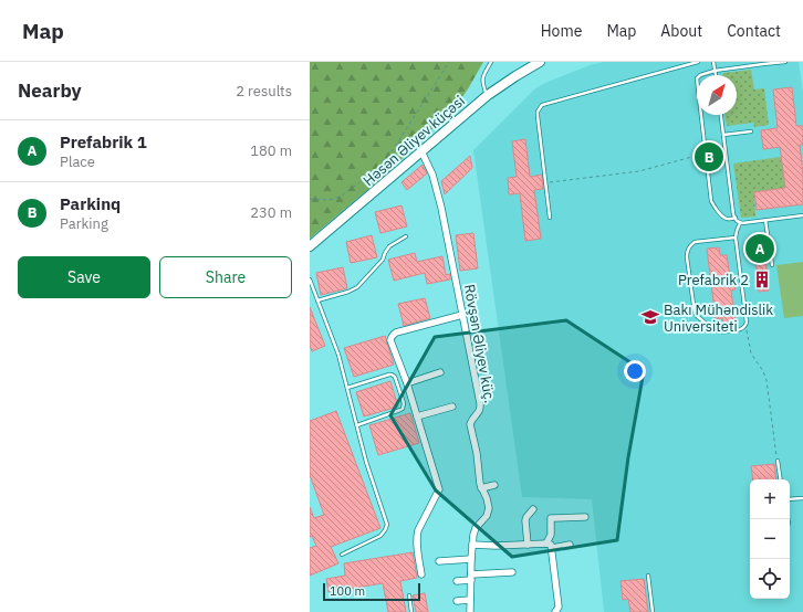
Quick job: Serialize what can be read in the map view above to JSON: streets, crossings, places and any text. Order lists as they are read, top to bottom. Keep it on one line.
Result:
{"streets":{"main road":["Həsən Əliyev küçəsi"],"street":["Rövşən Əliyev küç."]},"crossings":[["Həsən Əliyev küçəsi","Rövşən Əliyev küç."]],"places":{"building":["Prefabrik 2"],"school or university":["Bakı Mühəndislik Universiteti"]},"scale_bar":"100 m","north":"top right","page":{"header":"Map","nav":["Home","Map","About","Contact"],"heading":["Nearby","2 results"],"list":[{"mark":"A","name":"Prefabrik 1","note":"Place","value":"180 m"},{"mark":"B","name":"Parkinq","note":"Parking","value":"230 m"}],"pins":["B","A"],"buttons":["Save","Share"],"map_buttons":["+","−"],"scale":"100 m"}}
